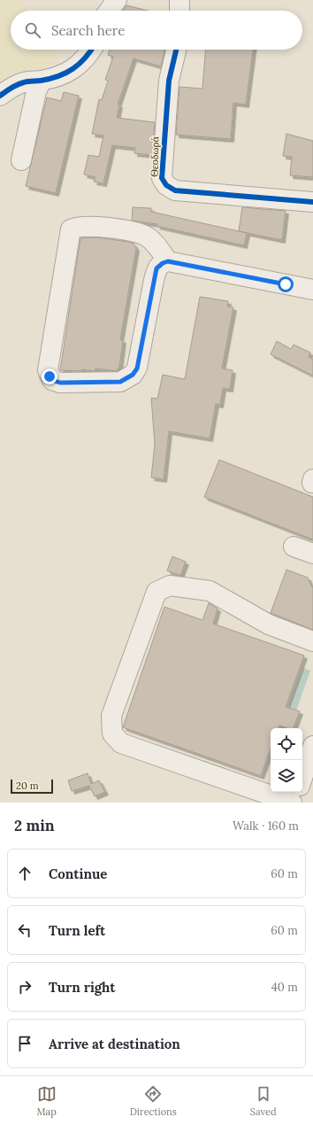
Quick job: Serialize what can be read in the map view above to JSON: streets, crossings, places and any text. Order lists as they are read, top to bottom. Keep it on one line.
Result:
{"streets":{"street":["Θεοδωρά"]},"scale_bar":"20 m","page":{"search":"Search here","scale":"20 m","heading":["2 min","Walk · 160 m"],"list":[["Continue","60 m"],["Turn left","60 m"],["Turn right","40 m"],"Arrive at destination"],"nav":["Map","Directions","Saved"]}}
